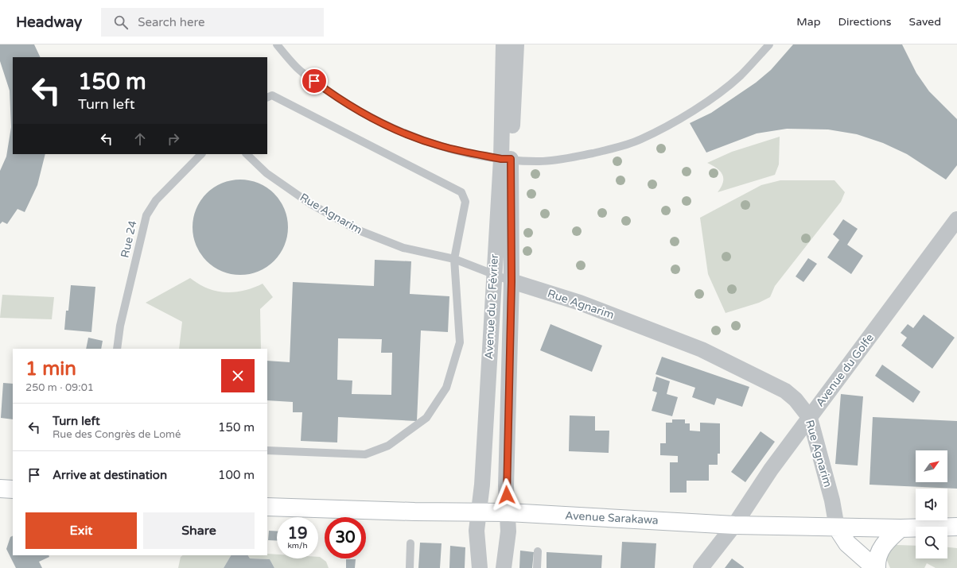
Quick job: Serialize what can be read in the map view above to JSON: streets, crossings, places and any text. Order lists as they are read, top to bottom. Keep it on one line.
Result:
{"streets":{"street":["Rue Agnarim","Avenue du 2 Février","Avenue du Golfe","Avenue Sarakawa"],"lane":["Rue 24"]},"crossings":[["Rue Agnarim","Avenue du 2 Février"],["Rue Agnarim","Avenue du Golfe"],["Rue Agnarim","Avenue Sarakawa"],["Avenue du 2 Février","Avenue Sarakawa"],["Avenue du Golfe","Avenue Sarakawa"]],"north":"top right","page":{"header":"Headway","search":"Search here","nav":["Map","Directions","Saved"],"turn":["150 m","Turn left"],"heading":["1 min","250 m · 09:01"],"list":[{"name":"Turn left","note":"Rue des Congrès de Lomé","value":"150 m"},{"name":"Arrive at destination","value":"100 m"}],"buttons":["Exit","Share"],"speed":"19 km/h","limit":"30"}}
